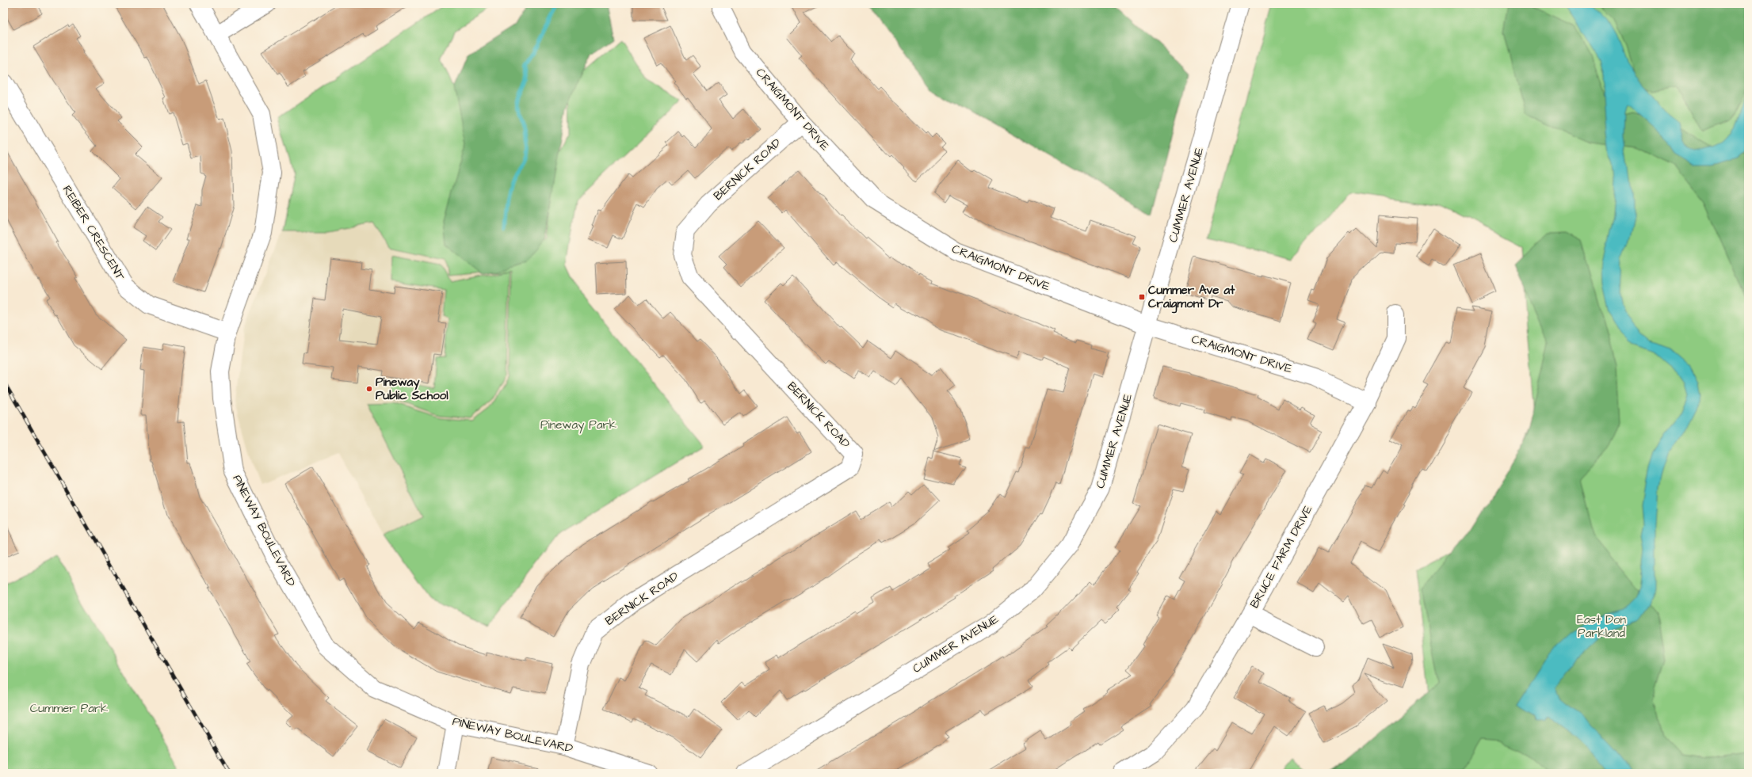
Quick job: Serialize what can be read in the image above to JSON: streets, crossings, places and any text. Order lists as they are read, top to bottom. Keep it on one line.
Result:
{"streets":{"street":["CRAIGMONT DRIVE","BERNICK ROAD","CUMMER AVENUE","REIBER CRESCENT","PINEWAY BOULEVARD","BRUCE FARM DRIVE"]},"crossings":[["CRAIGMONT DRIVE","BERNICK ROAD"],["CRAIGMONT DRIVE","CUMMER AVENUE"],["CRAIGMONT DRIVE","BRUCE FARM DRIVE"],["BERNICK ROAD","PINEWAY BOULEVARD"],["REIBER CRESCENT","PINEWAY BOULEVARD"]],"parks":["Pineway Park","East Don Parkland","Cummer Park"],"places":{"transit":["Cummer Ave at Craigmont Dr"],"other":["Pineway Public School"]}}
